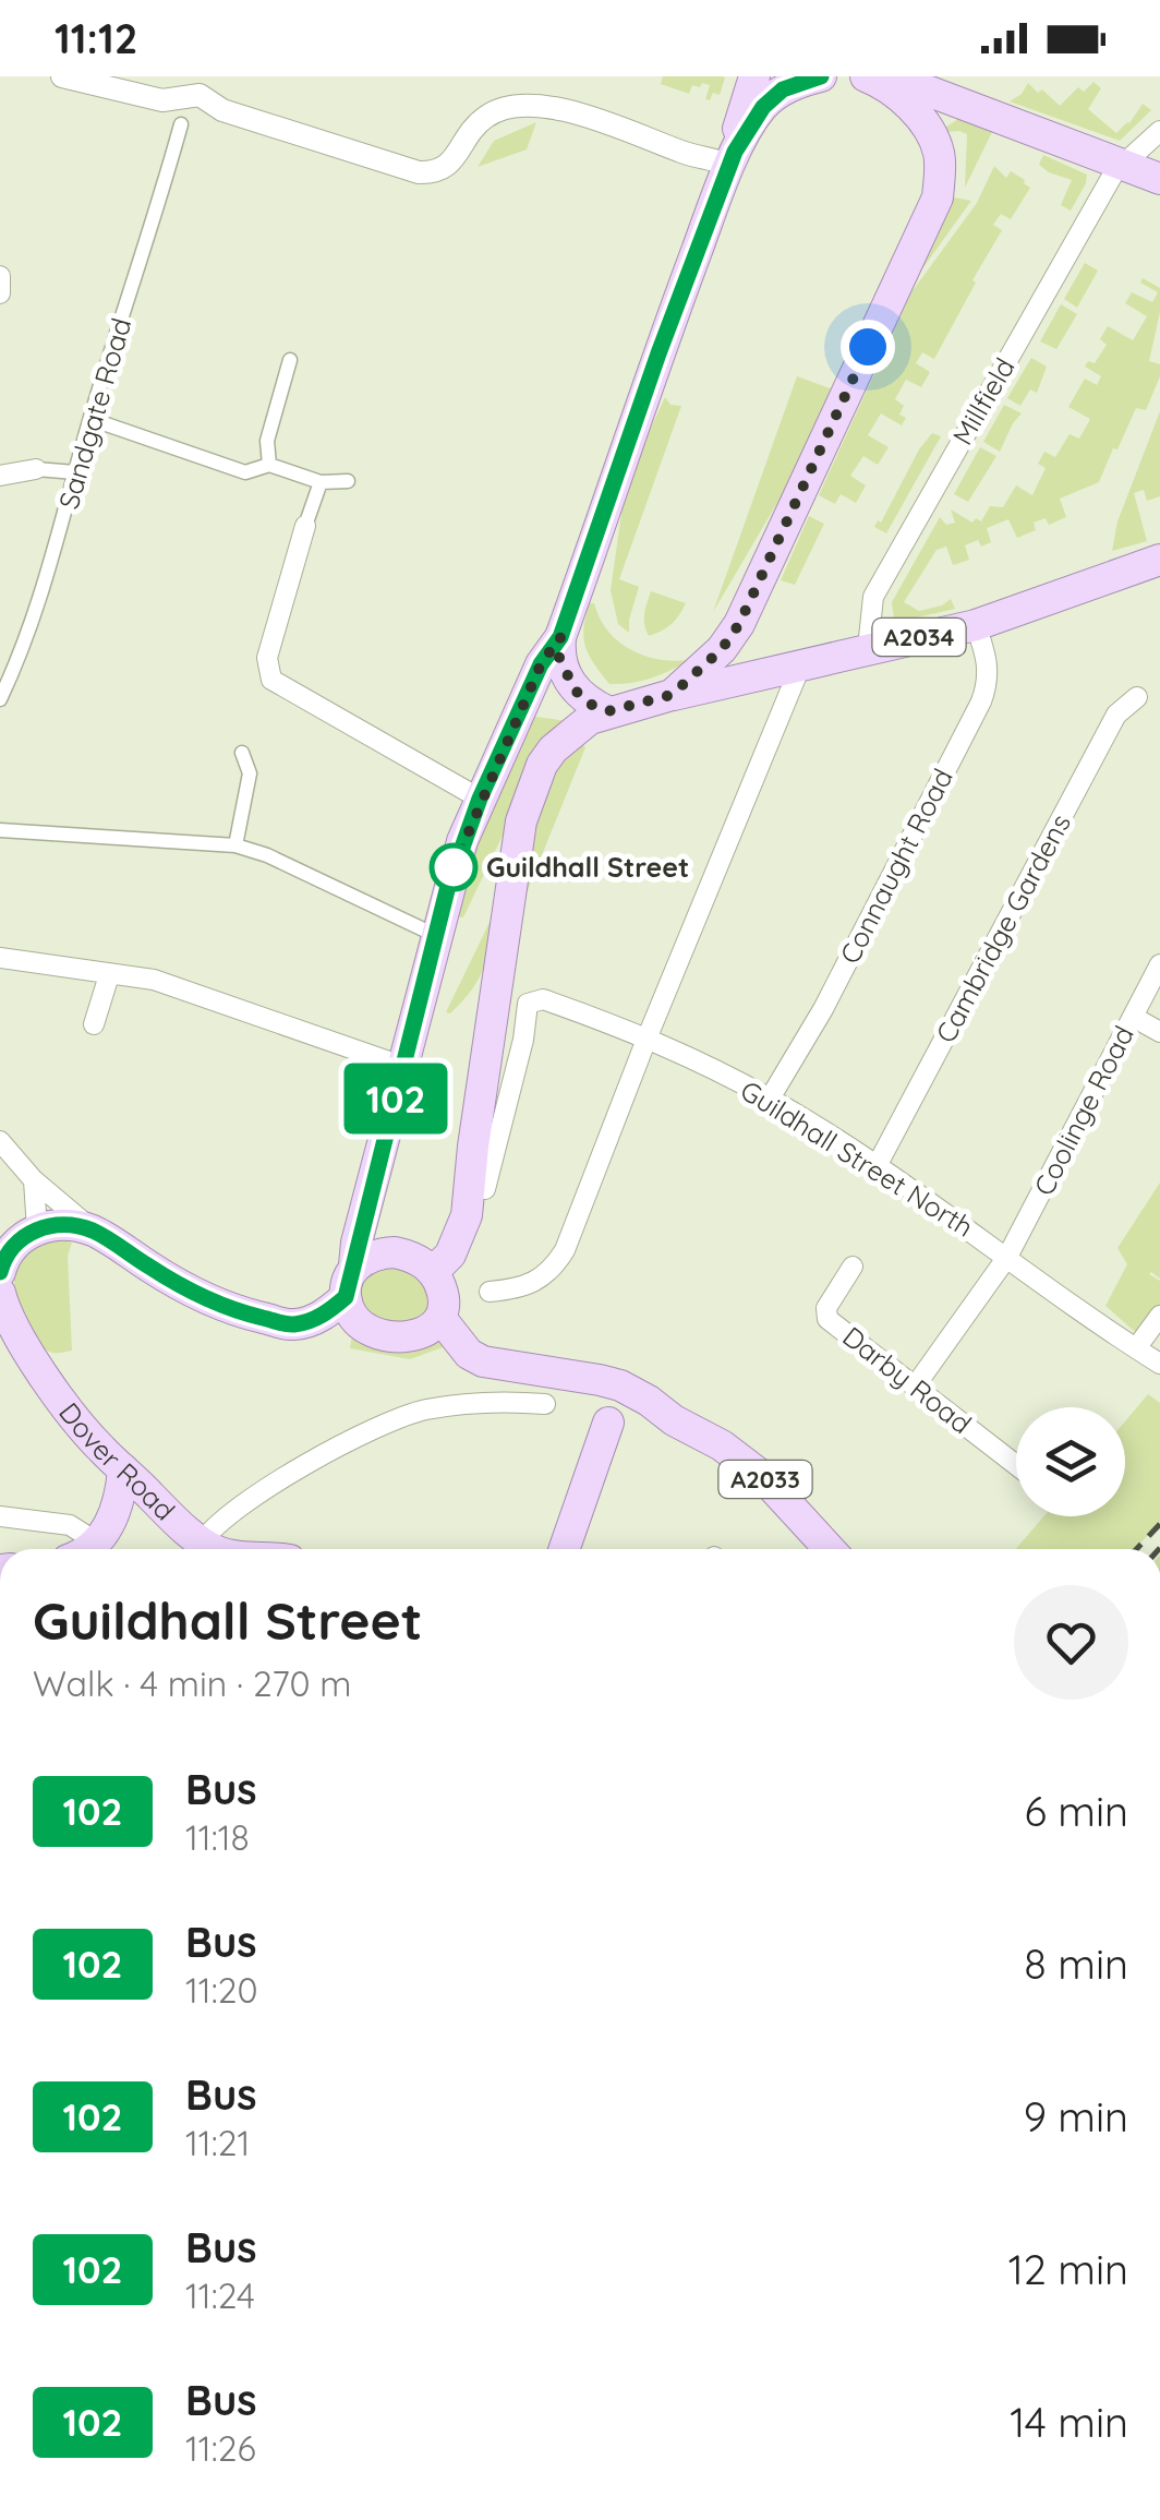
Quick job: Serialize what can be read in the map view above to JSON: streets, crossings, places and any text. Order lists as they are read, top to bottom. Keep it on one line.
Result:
{"streets":{"main road":["A2034","Dover Road","A2033"],"street":["Millfield","Sandgate Road","Connaught Road","Cambridge Gardens","Coolinge Road","Guildhall Street North","Darby Road"]},"crossings":[["Millfield","A2034"],["A2034","Connaught Road"],["Connaught Road","Guildhall Street North"],["Cambridge Gardens","Guildhall Street North"],["Coolinge Road","Guildhall Street North"],["Coolinge Road","Darby Road"]],"places":["Guildhall Street"],"lines":["bus line 102"],"page":{"status":"11:12","on_map":"102","heading":["Guildhall Street","Walk · 4 min · 270 m"],"list":[{"mark":"102","name":"Bus","note":"11:18","value":"6 min"},{"mark":"102","name":"Bus","note":"11:20","value":"8 min"},{"mark":"102","name":"Bus","note":"11:21","value":"9 min"},{"mark":"102","name":"Bus","note":"11:24","value":"12 min"},{"mark":"102","name":"Bus","note":"11:26","value":"14 min"}]}}
